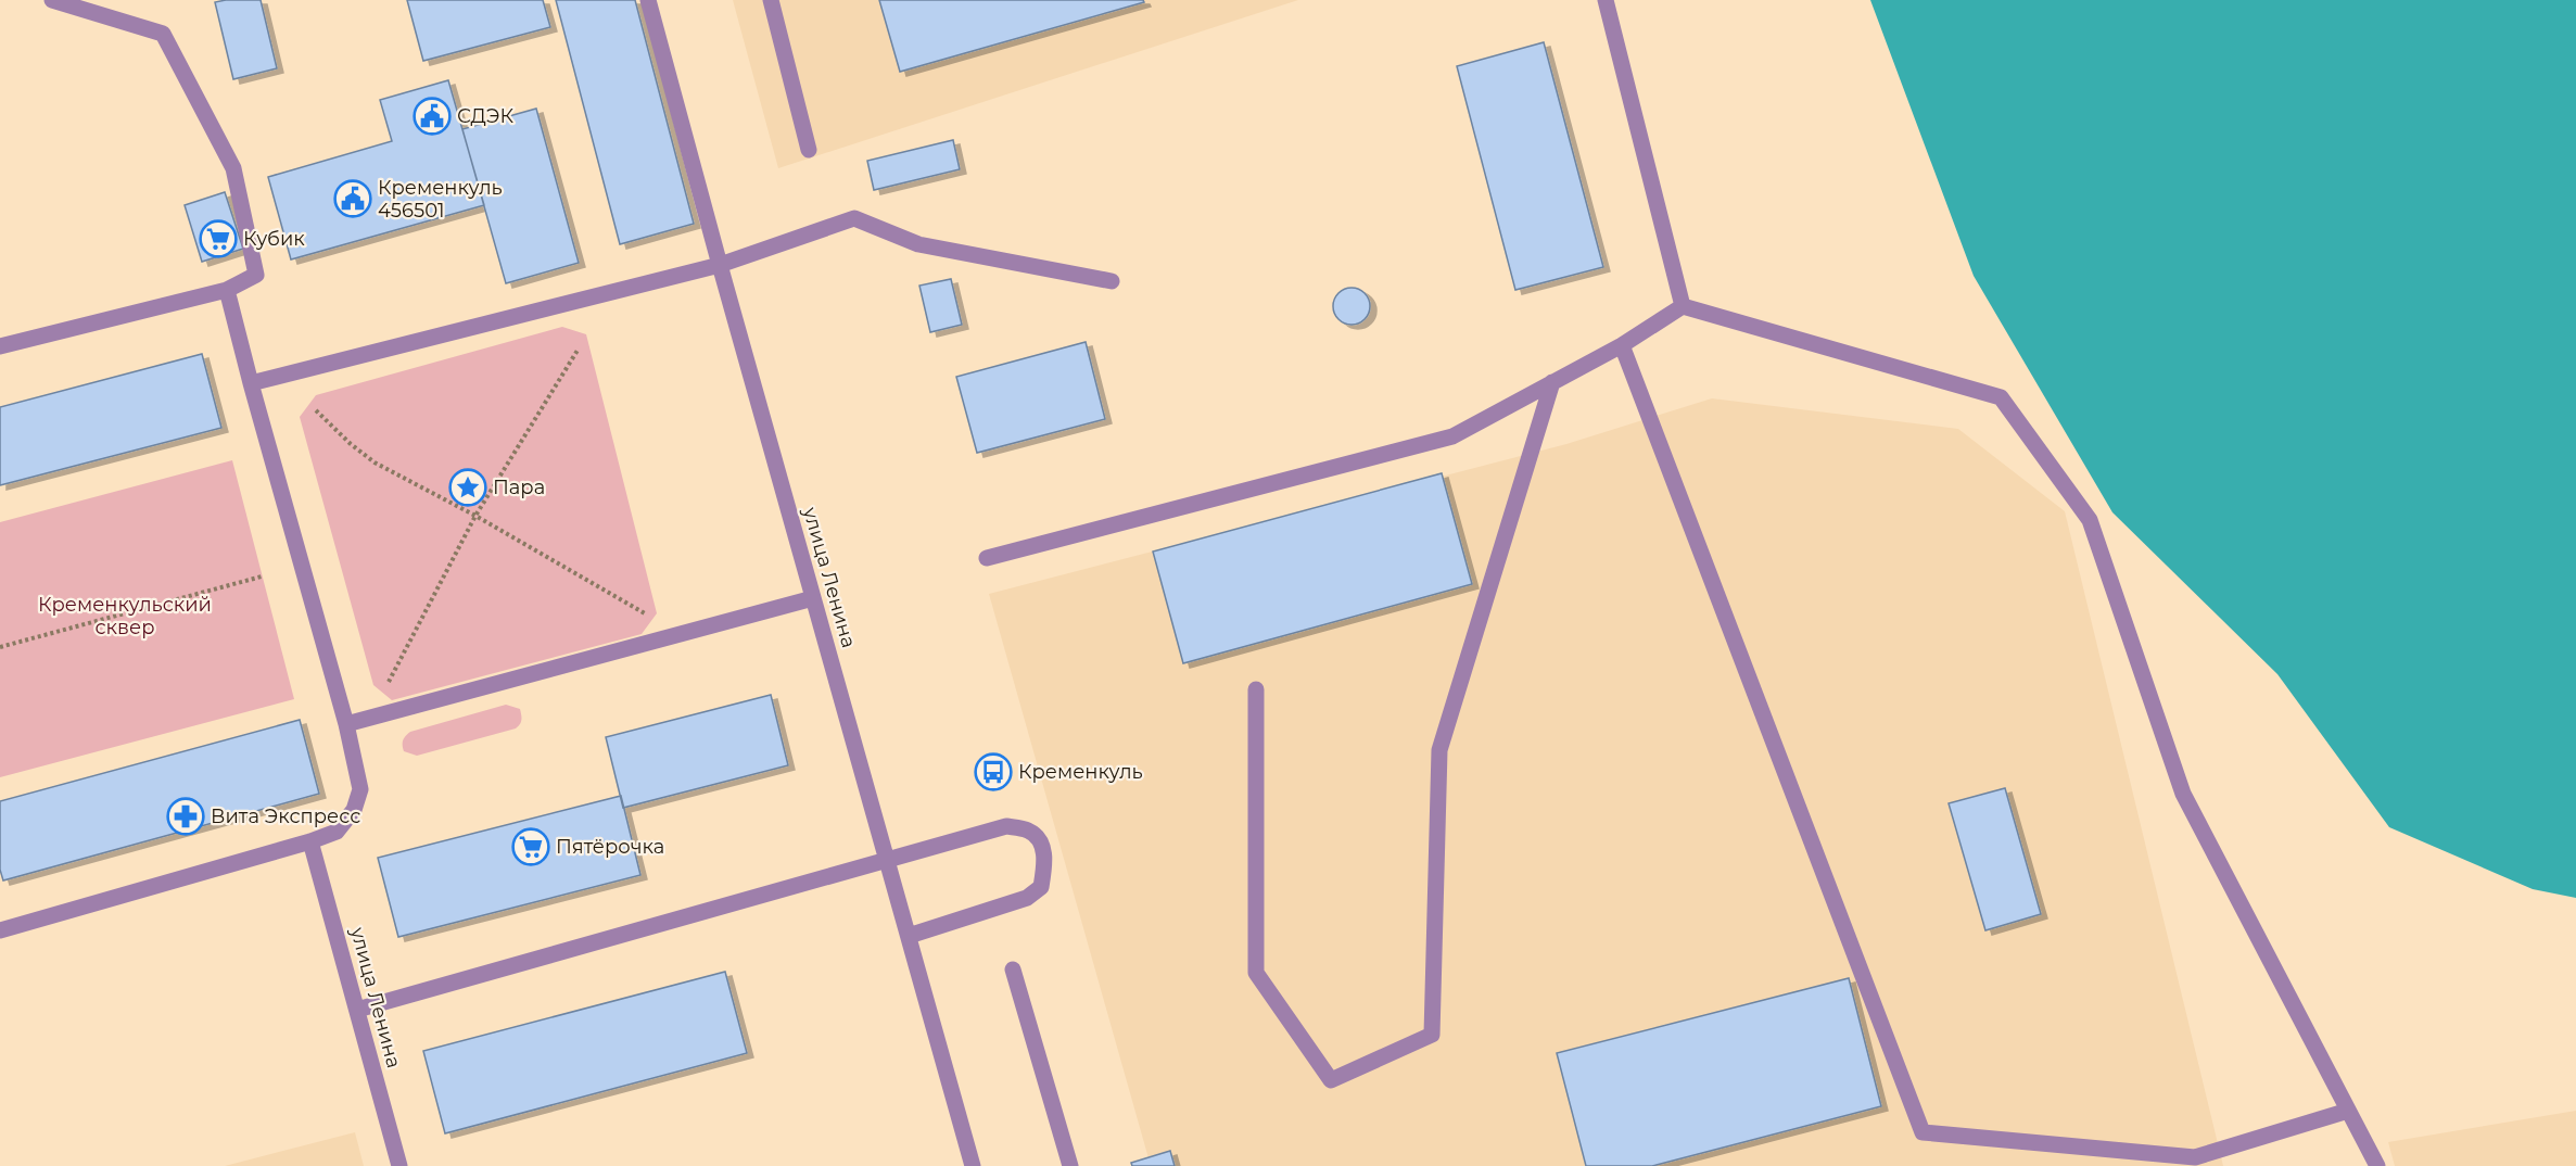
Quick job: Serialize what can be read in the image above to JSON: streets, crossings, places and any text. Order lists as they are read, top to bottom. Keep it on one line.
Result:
{"streets":{"street":["улица Ленина"]},"parks":["Кременкульский сквер"],"places":{"public building":["СДЭК","Кременкуль 456501"],"supermarket":["Кубик","Пятёрочка"],"place":["Пара"],"bus stop":["Кременкуль"],"pharmacy":["Вита Экспресс"]}}
